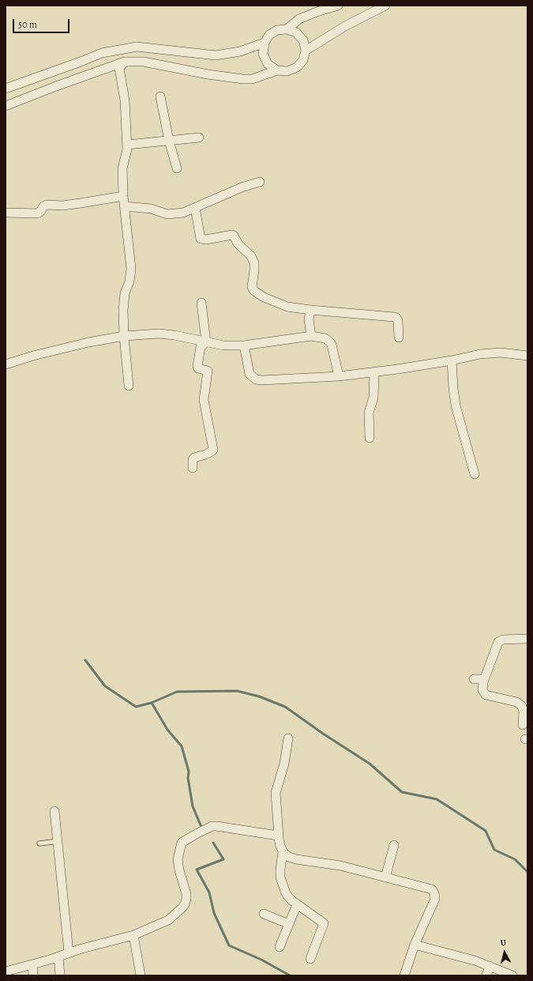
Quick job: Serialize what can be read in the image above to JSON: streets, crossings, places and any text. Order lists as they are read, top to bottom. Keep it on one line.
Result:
{"scale_bar":"50 m","north":"top"}
